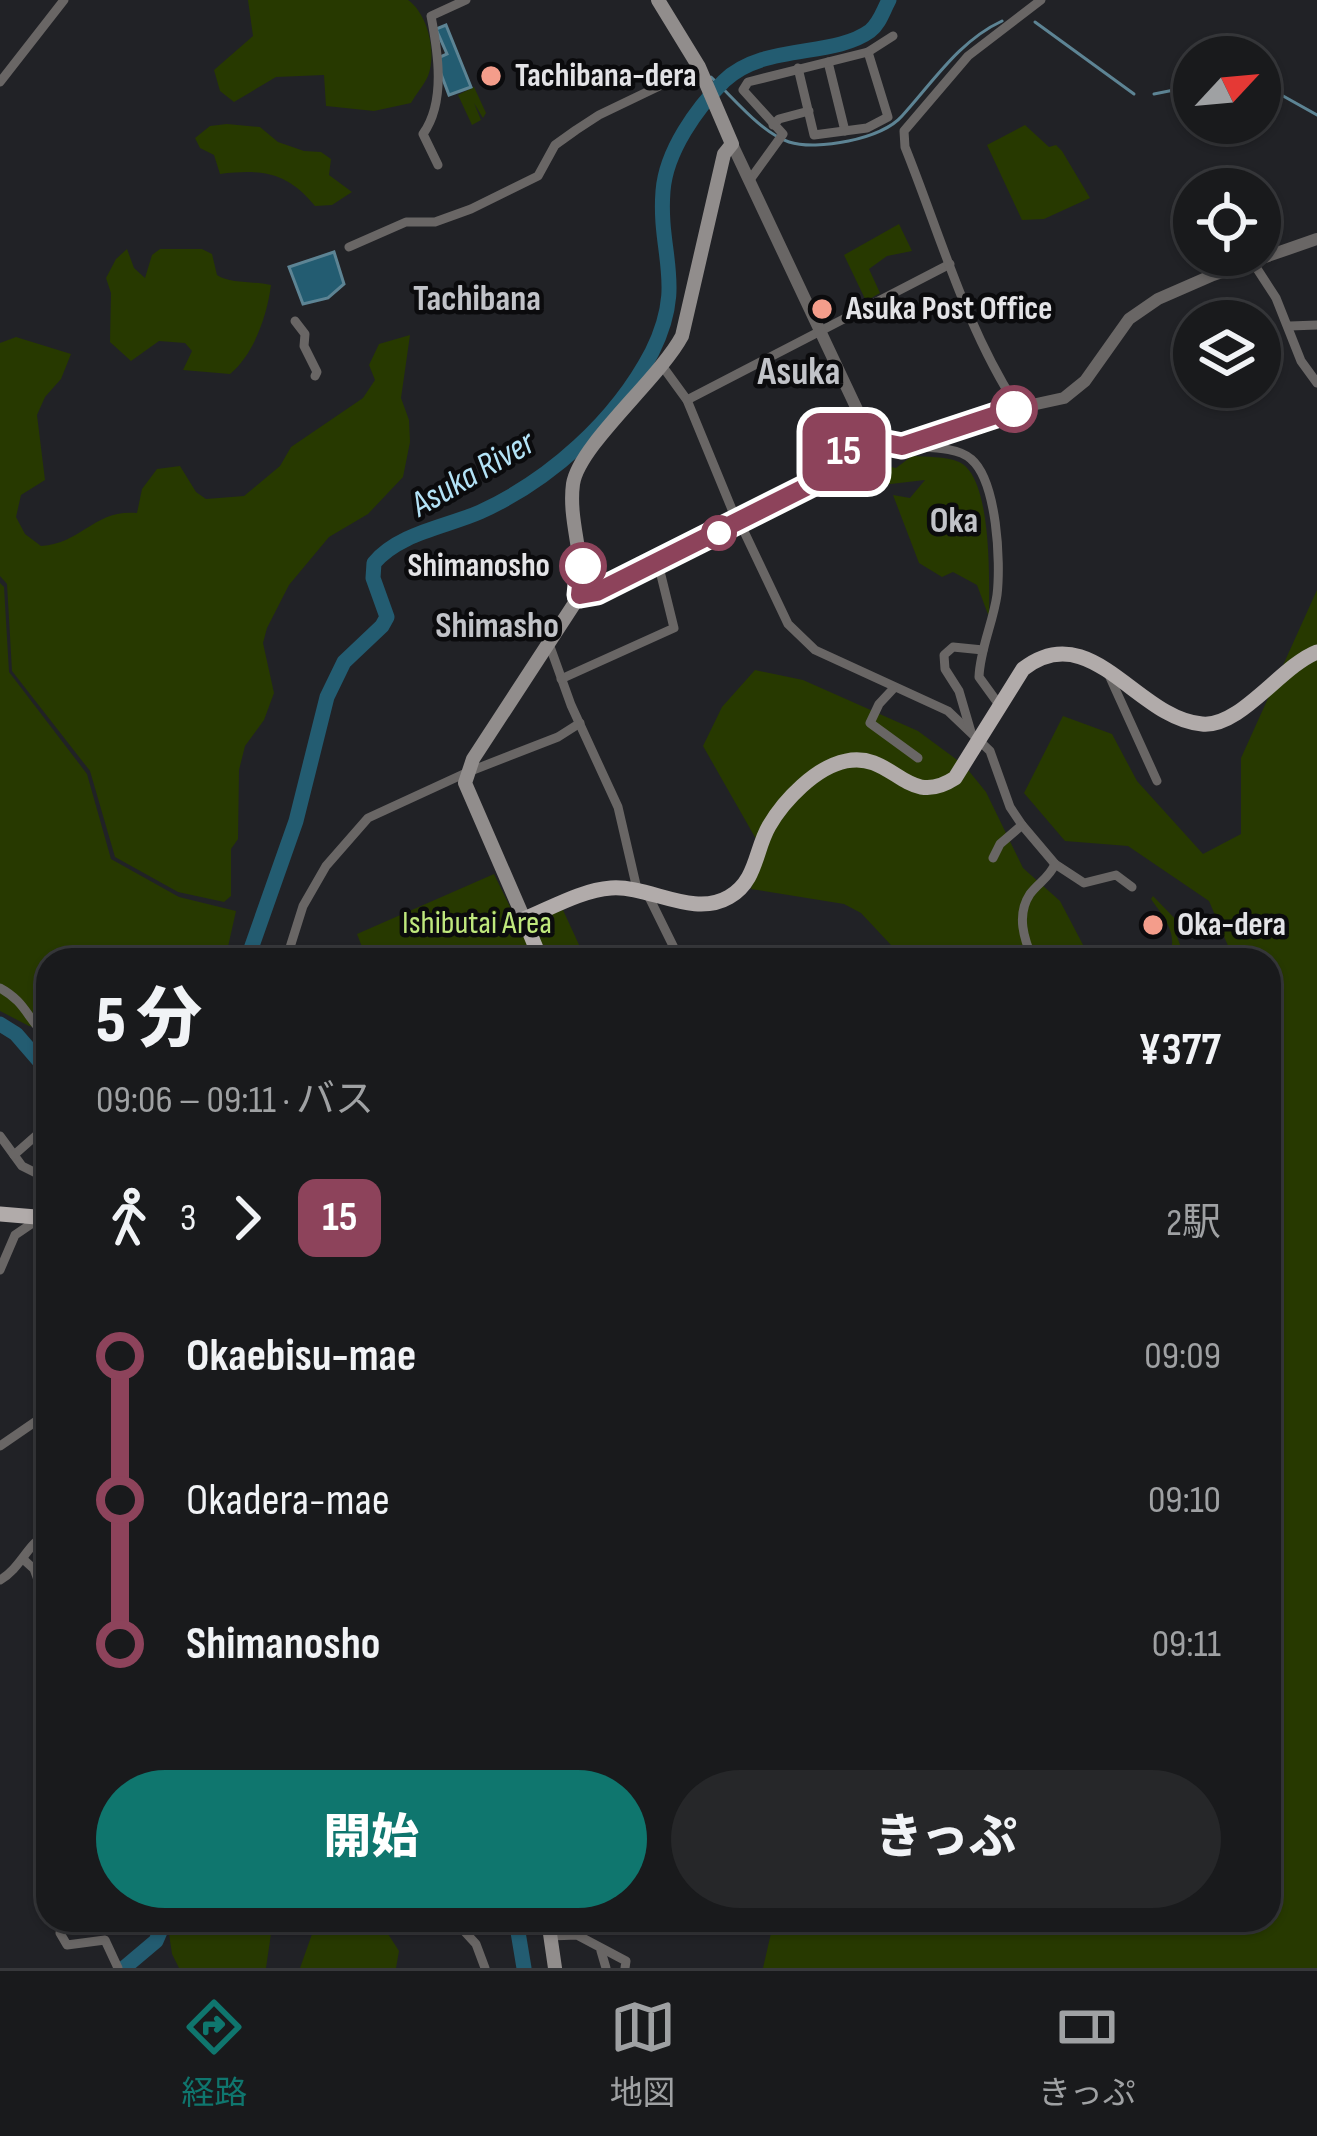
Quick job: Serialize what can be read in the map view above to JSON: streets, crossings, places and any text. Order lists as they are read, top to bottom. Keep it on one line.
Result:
{"districts":["Tachibana","Asuka","Oka","Shimasho"],"water":["Asuka River"],"parks":["Ishibutai Area"],"places":["Tachibana-dera","Asuka Post Office","Shimanosho","Oka-dera"],"lines":["bus line 15"],"north":"top right","page":{"on_map":"15","heading":["5 分","09:06 – 09:11 · バス","¥377"],"legs":["3","15","2駅"],"list":[{"name":"Okaebisu-mae","value":"09:09"},{"name":"Okadera-mae","value":"09:10"},{"name":"Shimanosho","value":"09:11"}],"buttons":["開始","きっぷ"],"tabs":["経路","地図","きっぷ"]}}
